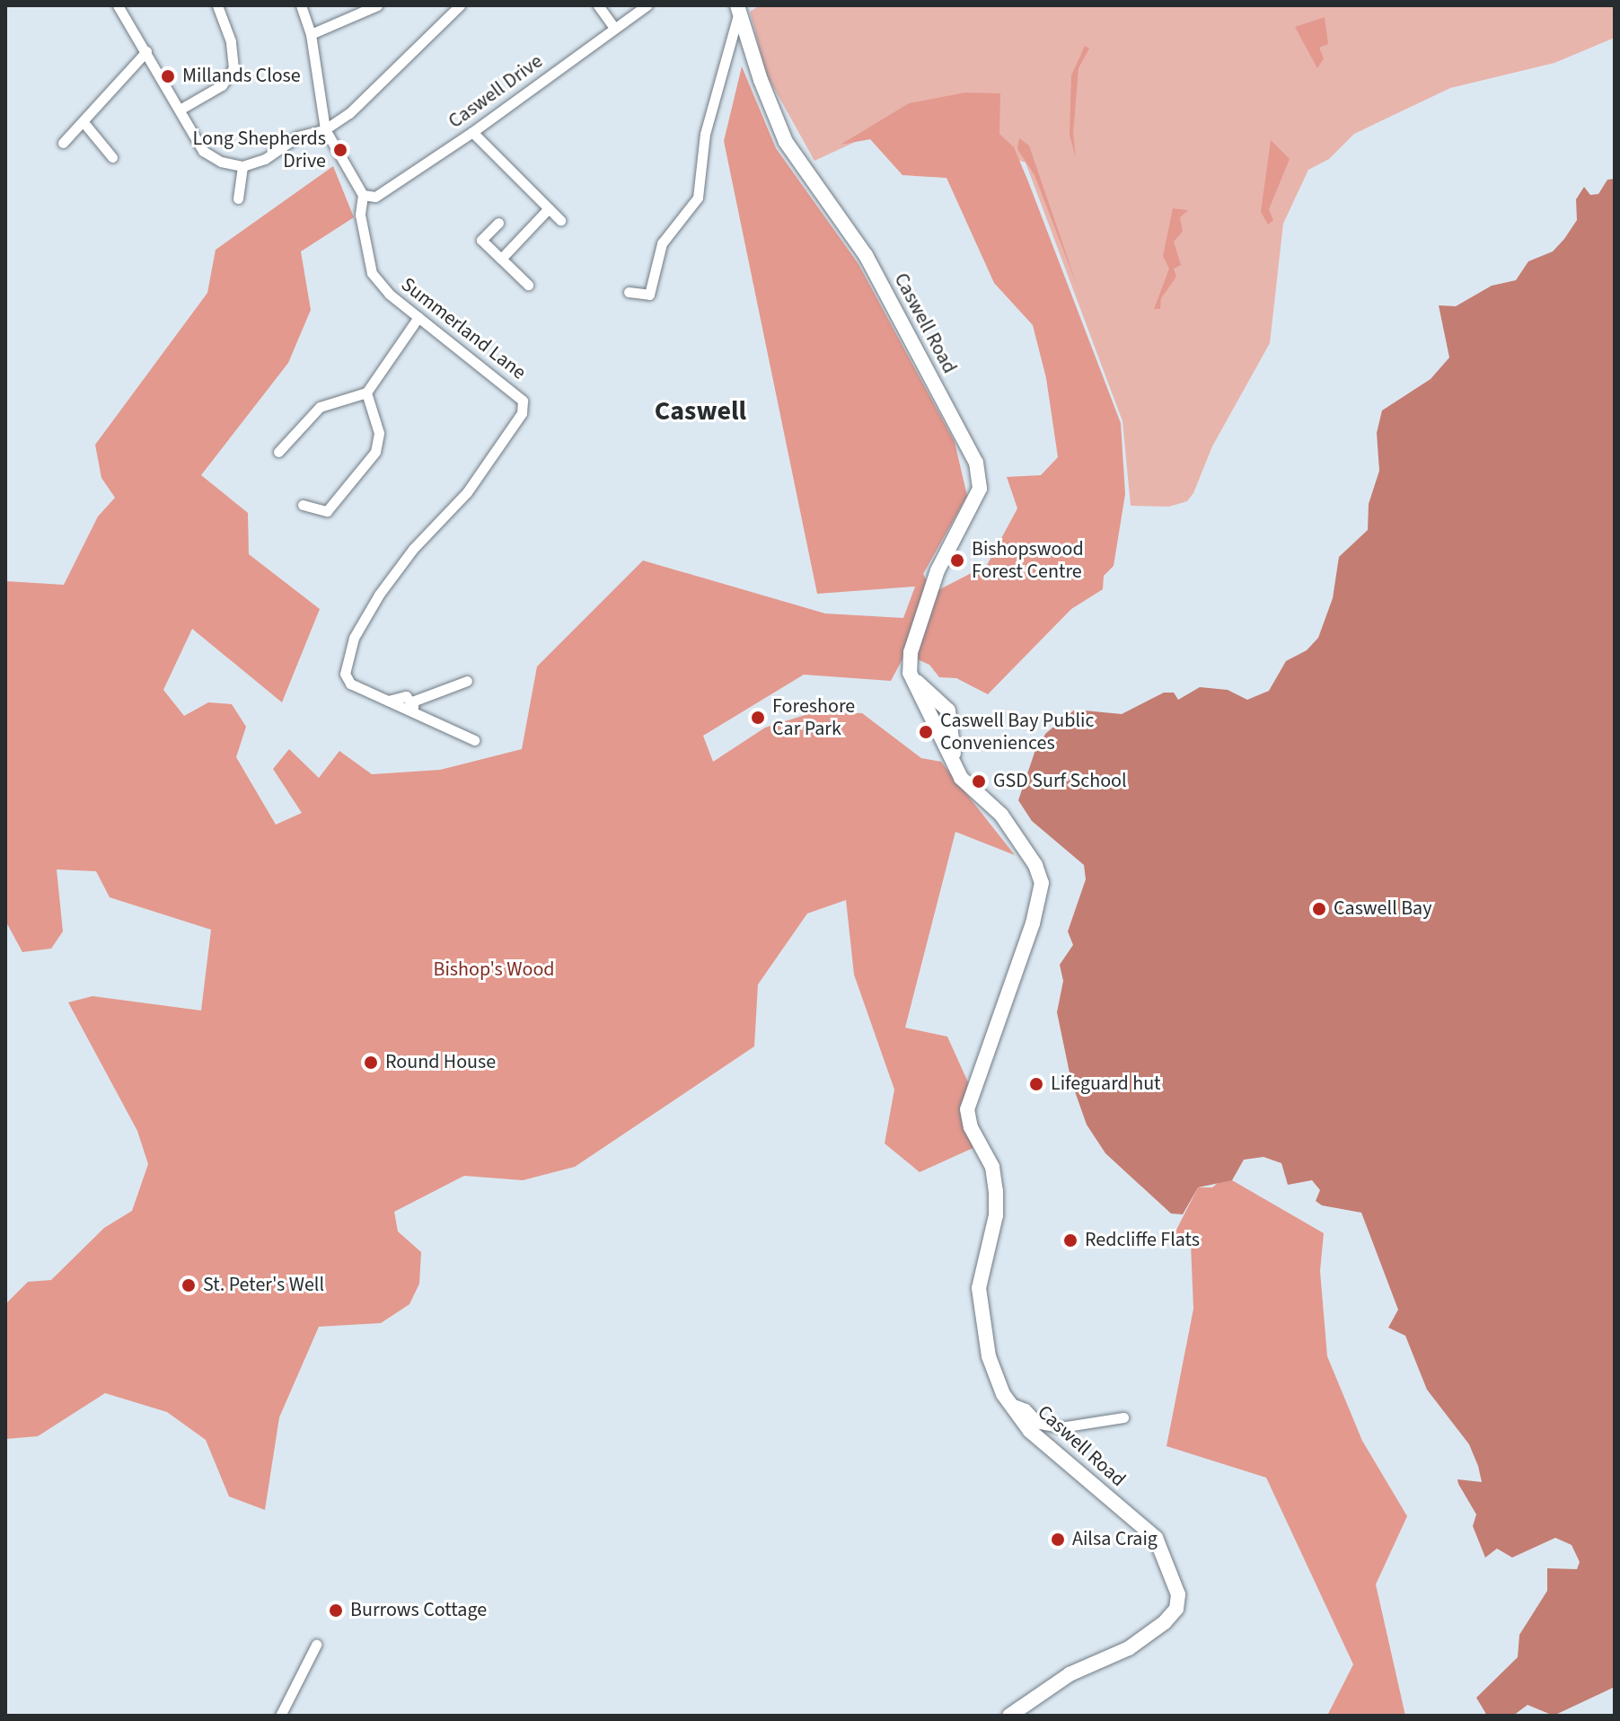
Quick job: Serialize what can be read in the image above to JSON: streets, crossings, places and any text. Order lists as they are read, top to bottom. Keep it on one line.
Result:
{"streets":{"street":["Caswell Drive","Caswell Road","Summerland Lane"]},"crossings":[["Caswell Drive","Summerland Lane"]],"districts":["Caswell"],"parks":["Bishop's Wood"],"places":["Millands Close","Long Shepherds Drive","Bishopswood Forest Centre","Foreshore Car Park","Caswell Bay Public Conveniences","GSD Surf School","Caswell Bay","Round House","Lifeguard hut","Redcliffe Flats","St. Peter's Well","Ailsa Craig","Burrows Cottage"]}
